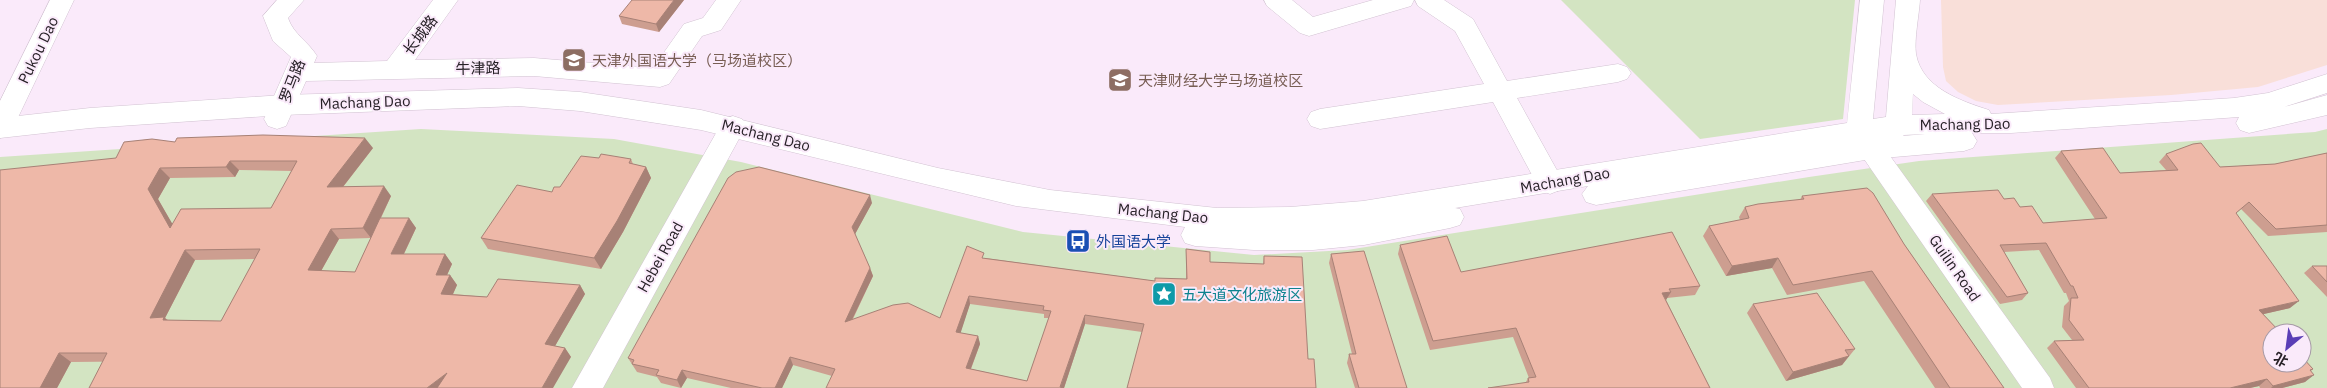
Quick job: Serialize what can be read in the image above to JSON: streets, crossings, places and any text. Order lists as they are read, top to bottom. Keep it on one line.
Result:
{"streets":{"main road":["长城路","Pukou Dao","牛津路","罗马路","Machang Dao","Hebei Road","Guilin Road"]},"crossings":[["长城路","牛津路"],["Pukou Dao","Machang Dao"],["牛津路","罗马路"],["罗马路","Machang Dao"],["Machang Dao","Hebei Road"],["Machang Dao","Guilin Road"]],"places":{"school or university":["天津外国语大学（马场道校区）","天津财经大学马场道校区"],"bus stop":["外国语大学"],"place":["五大道文化旅游区"]},"north":"bottom left"}
